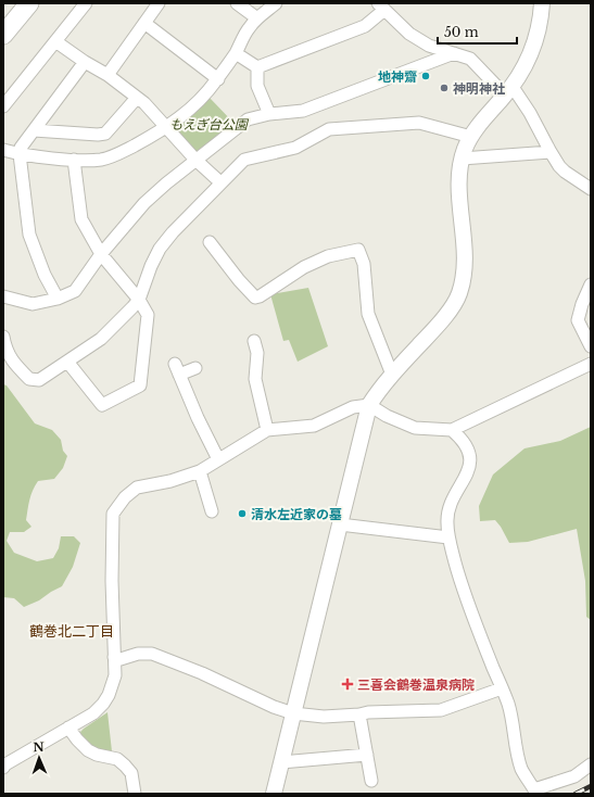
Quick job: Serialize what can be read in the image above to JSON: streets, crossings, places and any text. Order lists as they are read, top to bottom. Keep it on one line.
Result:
{"districts":["鶴巻北二丁目"],"parks":["もえぎ台公園"],"places":{"other":["地神齋","神明神社","清水左近家の墓"],"health":["三喜会鶴巻温泉病院"]},"scale_bar":"50 m","north":"top"}
